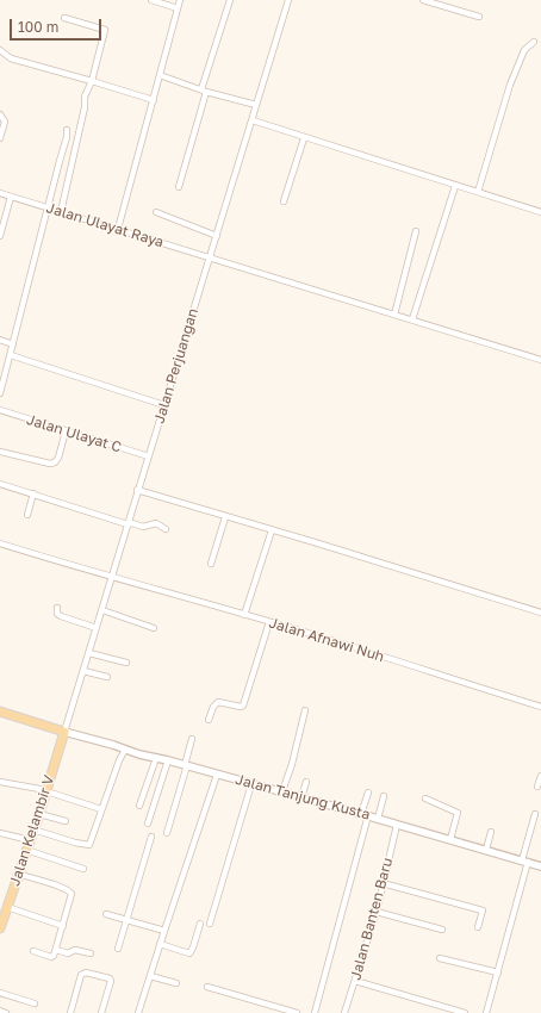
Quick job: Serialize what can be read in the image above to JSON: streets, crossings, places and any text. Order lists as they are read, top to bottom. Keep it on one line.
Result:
{"streets":{"main road":["Jalan Kelambir V"],"street":["Jalan Ulayat Raya","Jalan Perjuangan","Jalan Ulayat C","Jalan Afnawi Nuh","Jalan Tanjung Kusta","Jalan Banten Baru"]},"crossings":[["Jalan Ulayat Raya","Jalan Perjuangan"],["Jalan Perjuangan","Jalan Ulayat C"],["Jalan Perjuangan","Jalan Afnawi Nuh"],["Jalan Perjuangan","Jalan Tanjung Kusta"],["Jalan Perjuangan","Jalan Kelambir V"],["Jalan Tanjung Kusta","Jalan Kelambir V"],["Jalan Tanjung Kusta","Jalan Banten Baru"]],"scale_bar":"100 m"}
